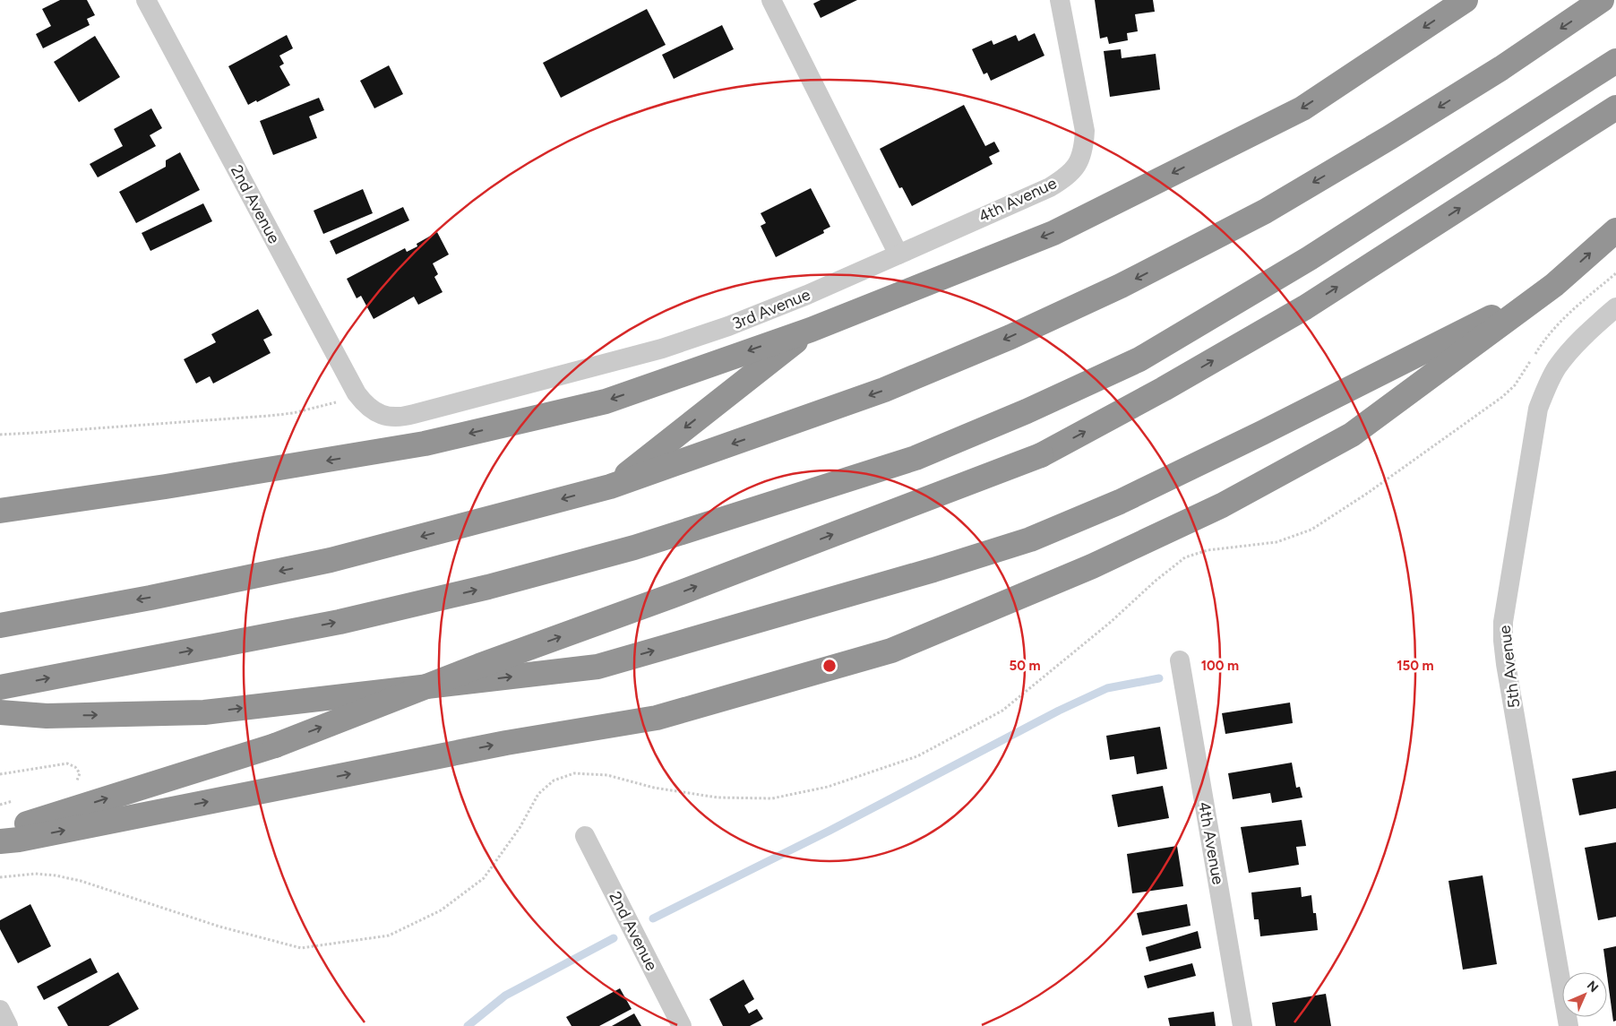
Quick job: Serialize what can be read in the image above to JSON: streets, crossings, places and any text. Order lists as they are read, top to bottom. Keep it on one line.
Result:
{"streets":{"street":["4th Avenue","2nd Avenue","3rd Avenue","5th Avenue"]},"crossings":[["4th Avenue","3rd Avenue"],["2nd Avenue","3rd Avenue"]],"north":"top right","rings":["50 m","100 m","150 m"]}
